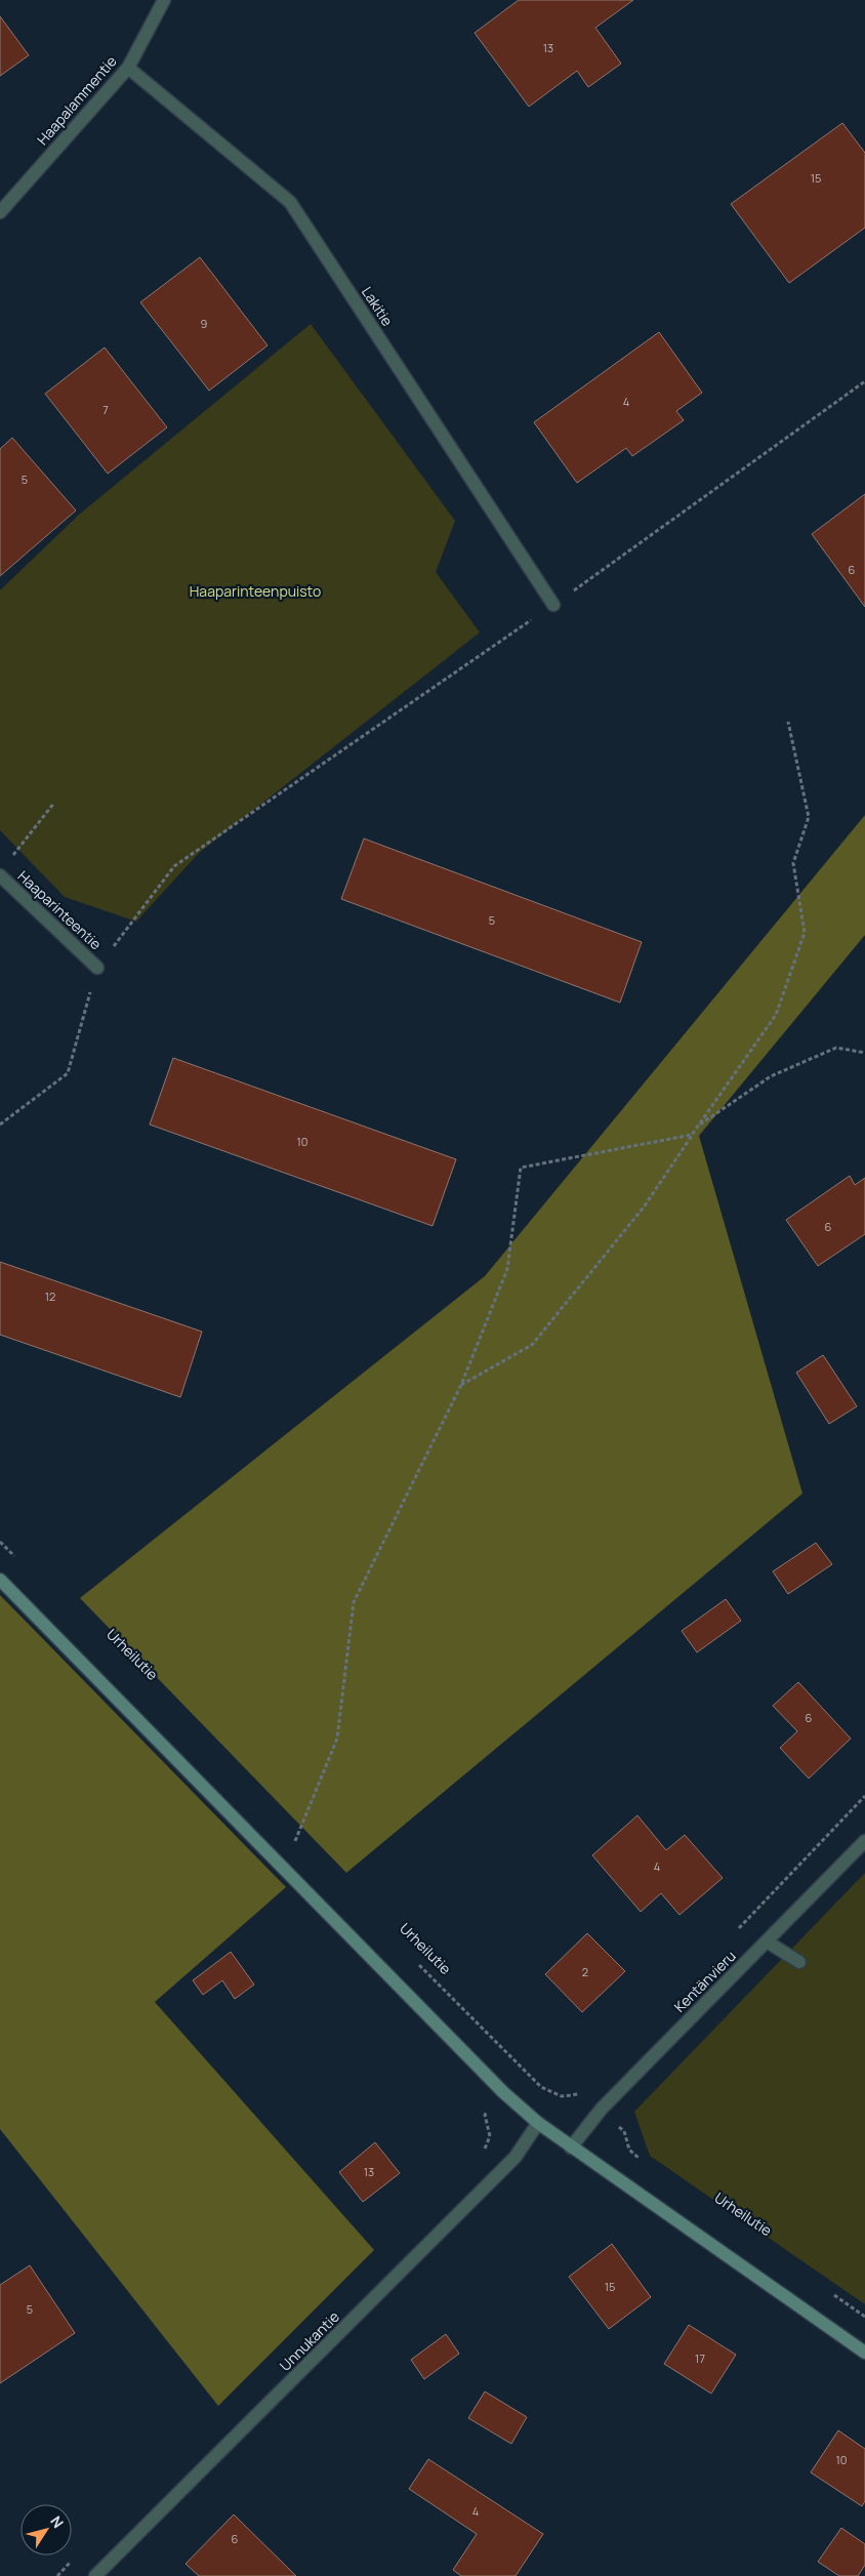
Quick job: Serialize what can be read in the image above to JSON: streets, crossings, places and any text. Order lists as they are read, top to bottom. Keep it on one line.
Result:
{"streets":{"street":["Haapalammentie","Lakitie","Haaparinteentie","Kentänvieru","Unnukantie"],"path":["Urheilutie"]},"crossings":[["Haapalammentie","Lakitie"],["Urheilutie","Kentänvieru"]],"parks":["Haaparinteenpuisto"],"house_numbers":["13","15","9","4","7","5","6","5","10","6","12","6","4","2","13","15","5","17","10","4","6"],"north":"top right"}
